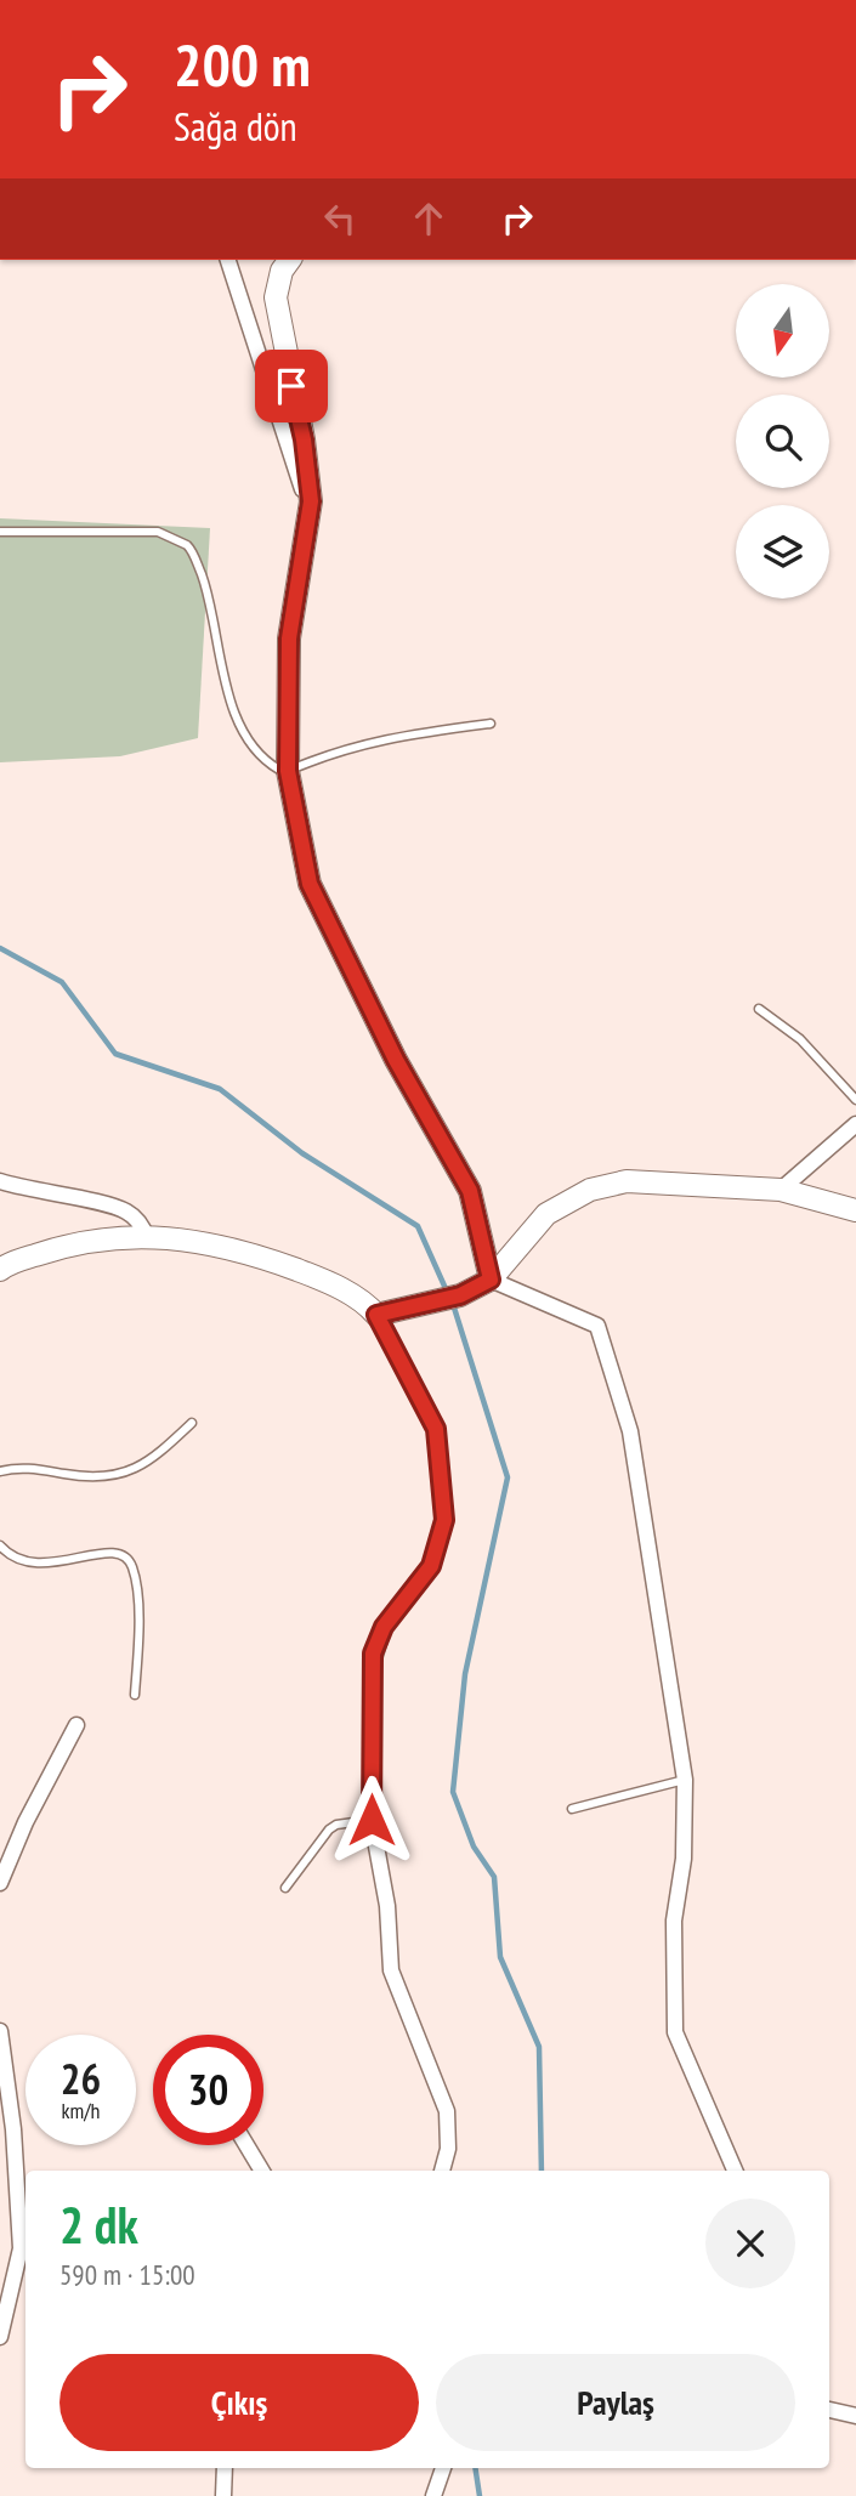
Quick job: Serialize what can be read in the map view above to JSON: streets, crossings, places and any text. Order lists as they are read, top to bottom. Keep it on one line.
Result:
{"north":"bottom","page":{"turn":["200 m","Sağa dön"],"speed":"26 km/h","limit":"30","heading":["2 dk","590 m · 15:00"],"buttons":["Çıkış","Paylaş"]}}
